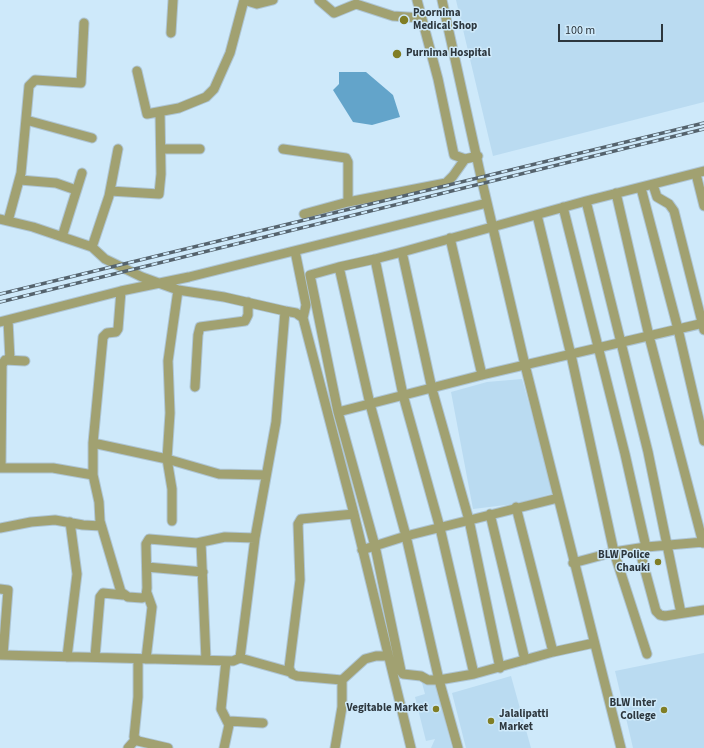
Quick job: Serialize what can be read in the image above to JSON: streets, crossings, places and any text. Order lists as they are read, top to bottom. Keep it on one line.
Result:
{"places":["Poornima Medical Shop","Purnima Hospital","BLW Police Chauki","Vegitable Market","BLW Inter College","Jalalipatti Market"],"scale_bar":"100 m"}
